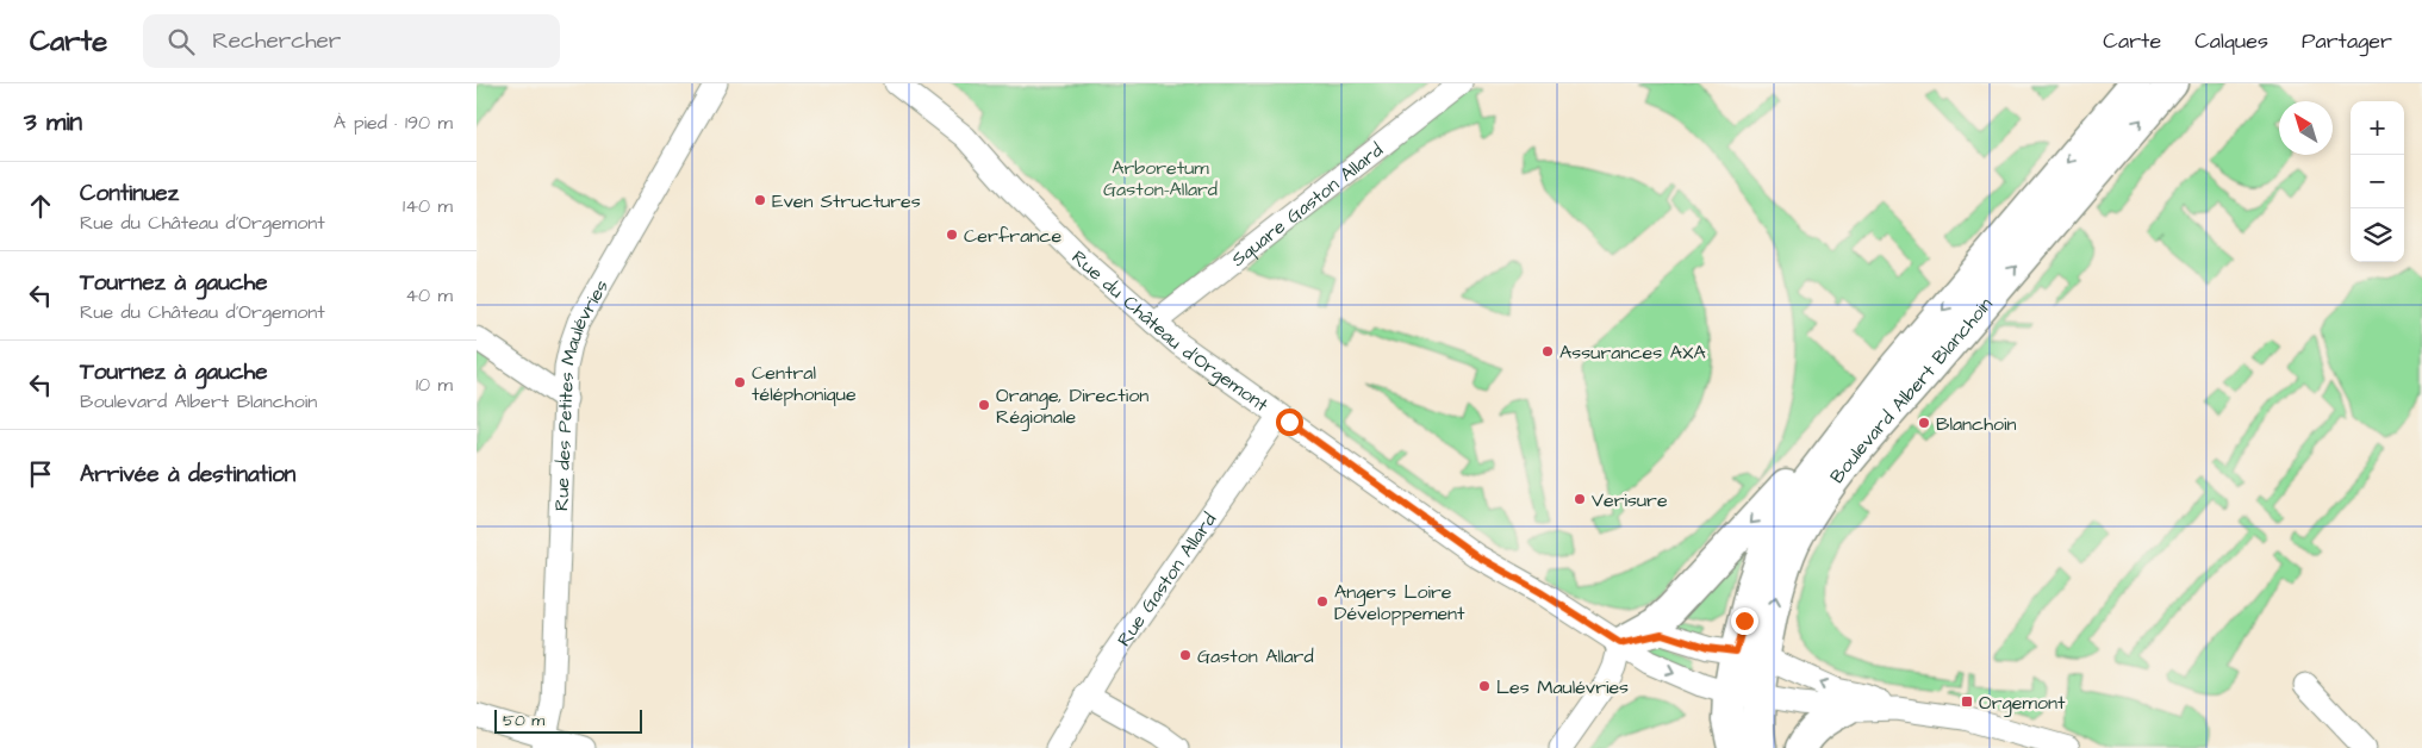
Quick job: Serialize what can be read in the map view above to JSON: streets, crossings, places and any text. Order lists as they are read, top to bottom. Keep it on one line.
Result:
{"streets":{"street":["Square Gaston Allard","Rue du Château d'Orgemont","Boulevard Albert Blanchoin","Rue des Petites Maulévries","Rue Gaston Allard"]},"crossings":[["Square Gaston Allard","Rue du Château d'Orgemont"],["Rue du Château d'Orgemont","Boulevard Albert Blanchoin"],["Rue du Château d'Orgemont","Rue Gaston Allard"]],"parks":["Arboretum Gaston-Allard"],"places":{"other":["Even Structures","Cerfrance","Assurances AXA","Central téléphonique","Orange, Direction Régionale","Blanchoin","Verisure","Angers Loire Développement","Gaston Allard","Les Maulévries"],"transit":["Orgemont"]},"scale_bar":"50 m","north":"top left","page":{"header":"Carte","search":"Rechercher","nav":["Carte","Calques","Partager"],"heading":["3 min","À pied · 190 m"],"map_buttons":["+","−"],"list":[["Continuez","Rue du Château d'Orgemont","140 m"],["Tournez à gauche","Rue du Château d'Orgemont","40 m"],["Tournez à gauche","Boulevard Albert Blanchoin","10 m"],"Arrivée à destination"],"scale":"50 m"}}
